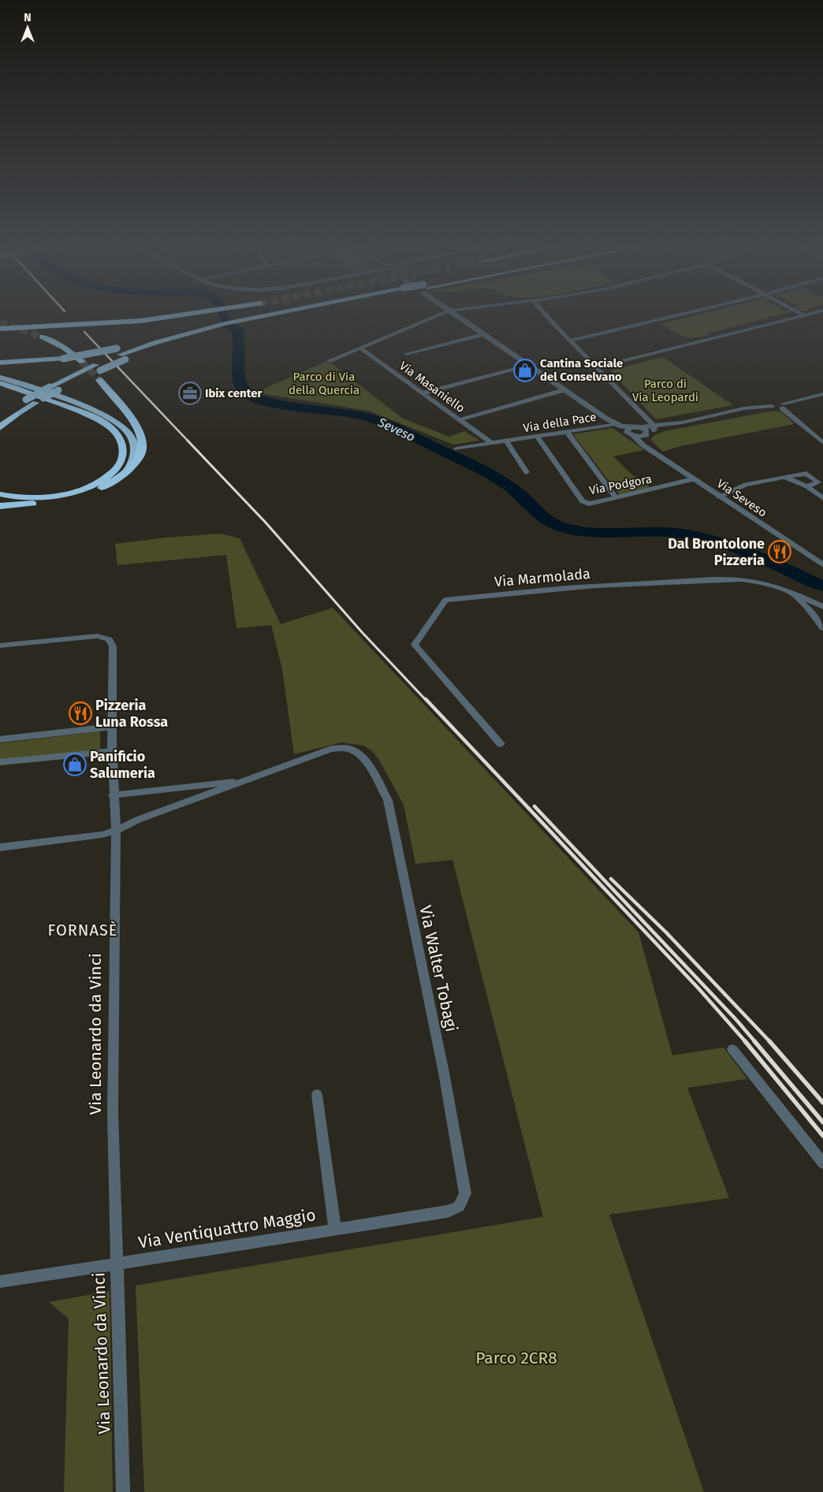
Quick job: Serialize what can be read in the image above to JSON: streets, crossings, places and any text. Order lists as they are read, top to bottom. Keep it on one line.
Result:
{"streets":{"street":["Via Masaniello","Via della Pace","Via Podgora","Via Seveso","Via Marmolada","Via Walter Tobagi","Via Leonardo da Vinci","Via Ventiquattro Maggio"]},"crossings":[["Via Masaniello","Via della Pace"],["Via della Pace","Via Podgora"],["Via della Pace","Via Seveso"],["Via Podgora","Via Seveso"],["Via Walter Tobagi","Via Ventiquattro Maggio"],["Via Leonardo da Vinci","Via Ventiquattro Maggio"]],"districts":["FORNASÈ"],"water":["Seveso"],"parks":["Parco di Via della Quercia","Parco di Via Leopardi","Parco 2CR8"],"places":{"shop":["Cantina Sociale del Conselvano","Panificio Salumeria"],"office":["Ibix center"],"restaurant":["Dal Brontolone Pizzeria","Pizzeria Luna Rossa"]},"north":"top"}
